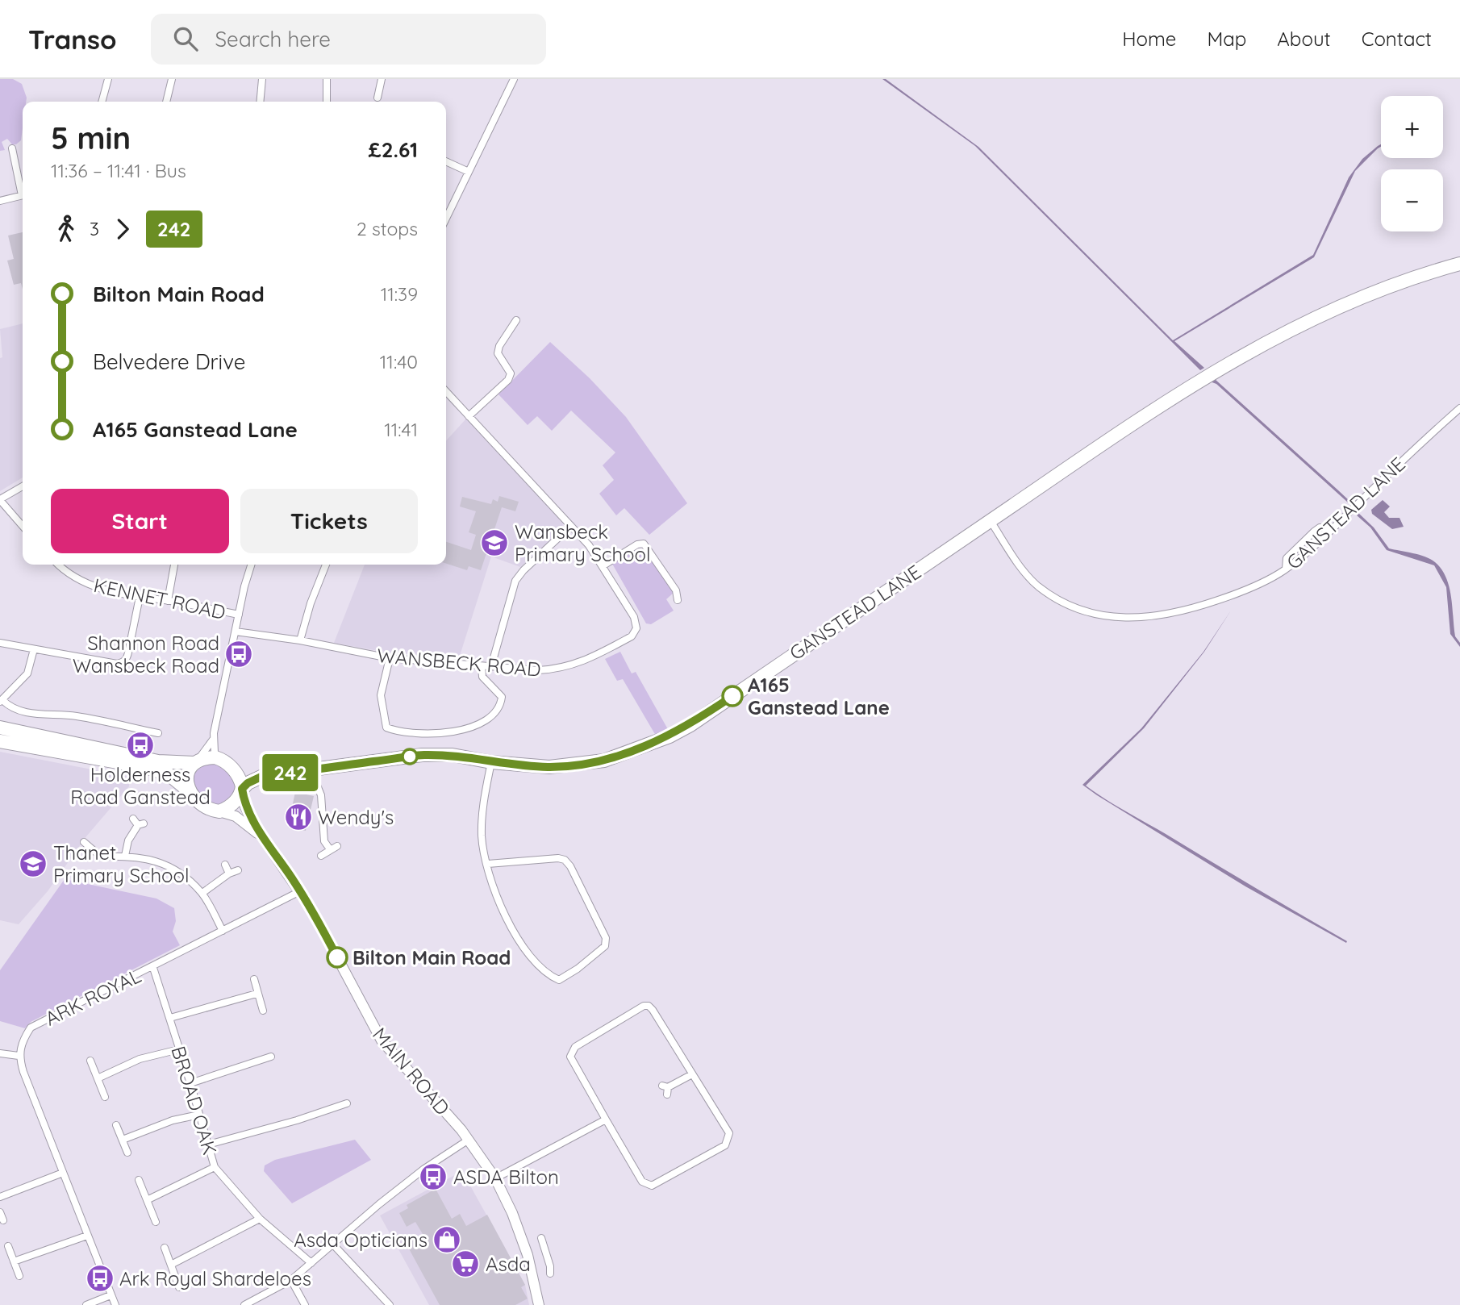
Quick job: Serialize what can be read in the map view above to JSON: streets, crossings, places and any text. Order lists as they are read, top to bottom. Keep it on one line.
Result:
{"streets":{"highway":["GANSTEAD LANE"],"main road":["MAIN ROAD"],"street":["KENNET ROAD","WANSBECK ROAD","ARK ROYAL","BROAD OAK"]},"crossings":[["GANSTEAD LANE","MAIN ROAD"],["ARK ROYAL","MAIN ROAD"],["ARK ROYAL","BROAD OAK"]],"places":{"school or university":["Wansbeck Primary School","Thanet Primary School"],"bus stop":["Shannon Road Wansbeck Road","Holderness Road Ganstead","ASDA Bilton","Ark Royal Shardeloes"],"other":["A165 Ganstead Lane","Bilton Main Road"],"restaurant":["Wendy's"],"shop":["Asda Opticians"],"supermarket":["Asda"]},"lines":["bus line 242"],"page":{"header":"Transo","search":"Search here","nav":["Home","Map","About","Contact"],"on_map":"242","map_buttons":["+","−"],"heading":["5 min","11:36 – 11:41 · Bus","£2.61"],"legs":["3","242","2 stops"],"list":[{"name":"Bilton Main Road","value":"11:39"},{"name":"Belvedere Drive","value":"11:40"},{"name":"A165 Ganstead Lane","value":"11:41"}],"buttons":["Start","Tickets"]}}
